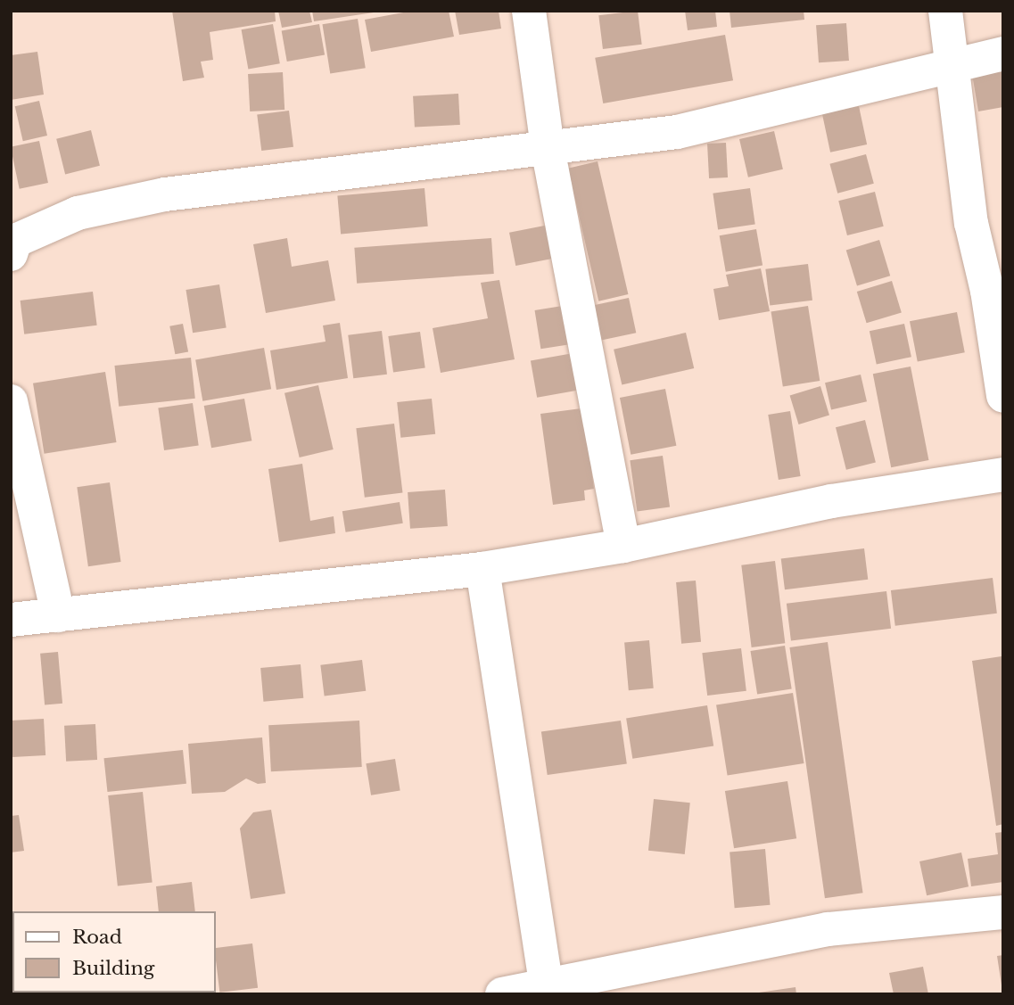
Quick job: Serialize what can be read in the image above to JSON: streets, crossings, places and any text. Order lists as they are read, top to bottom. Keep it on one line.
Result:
{"legend":["Road","Building"]}
